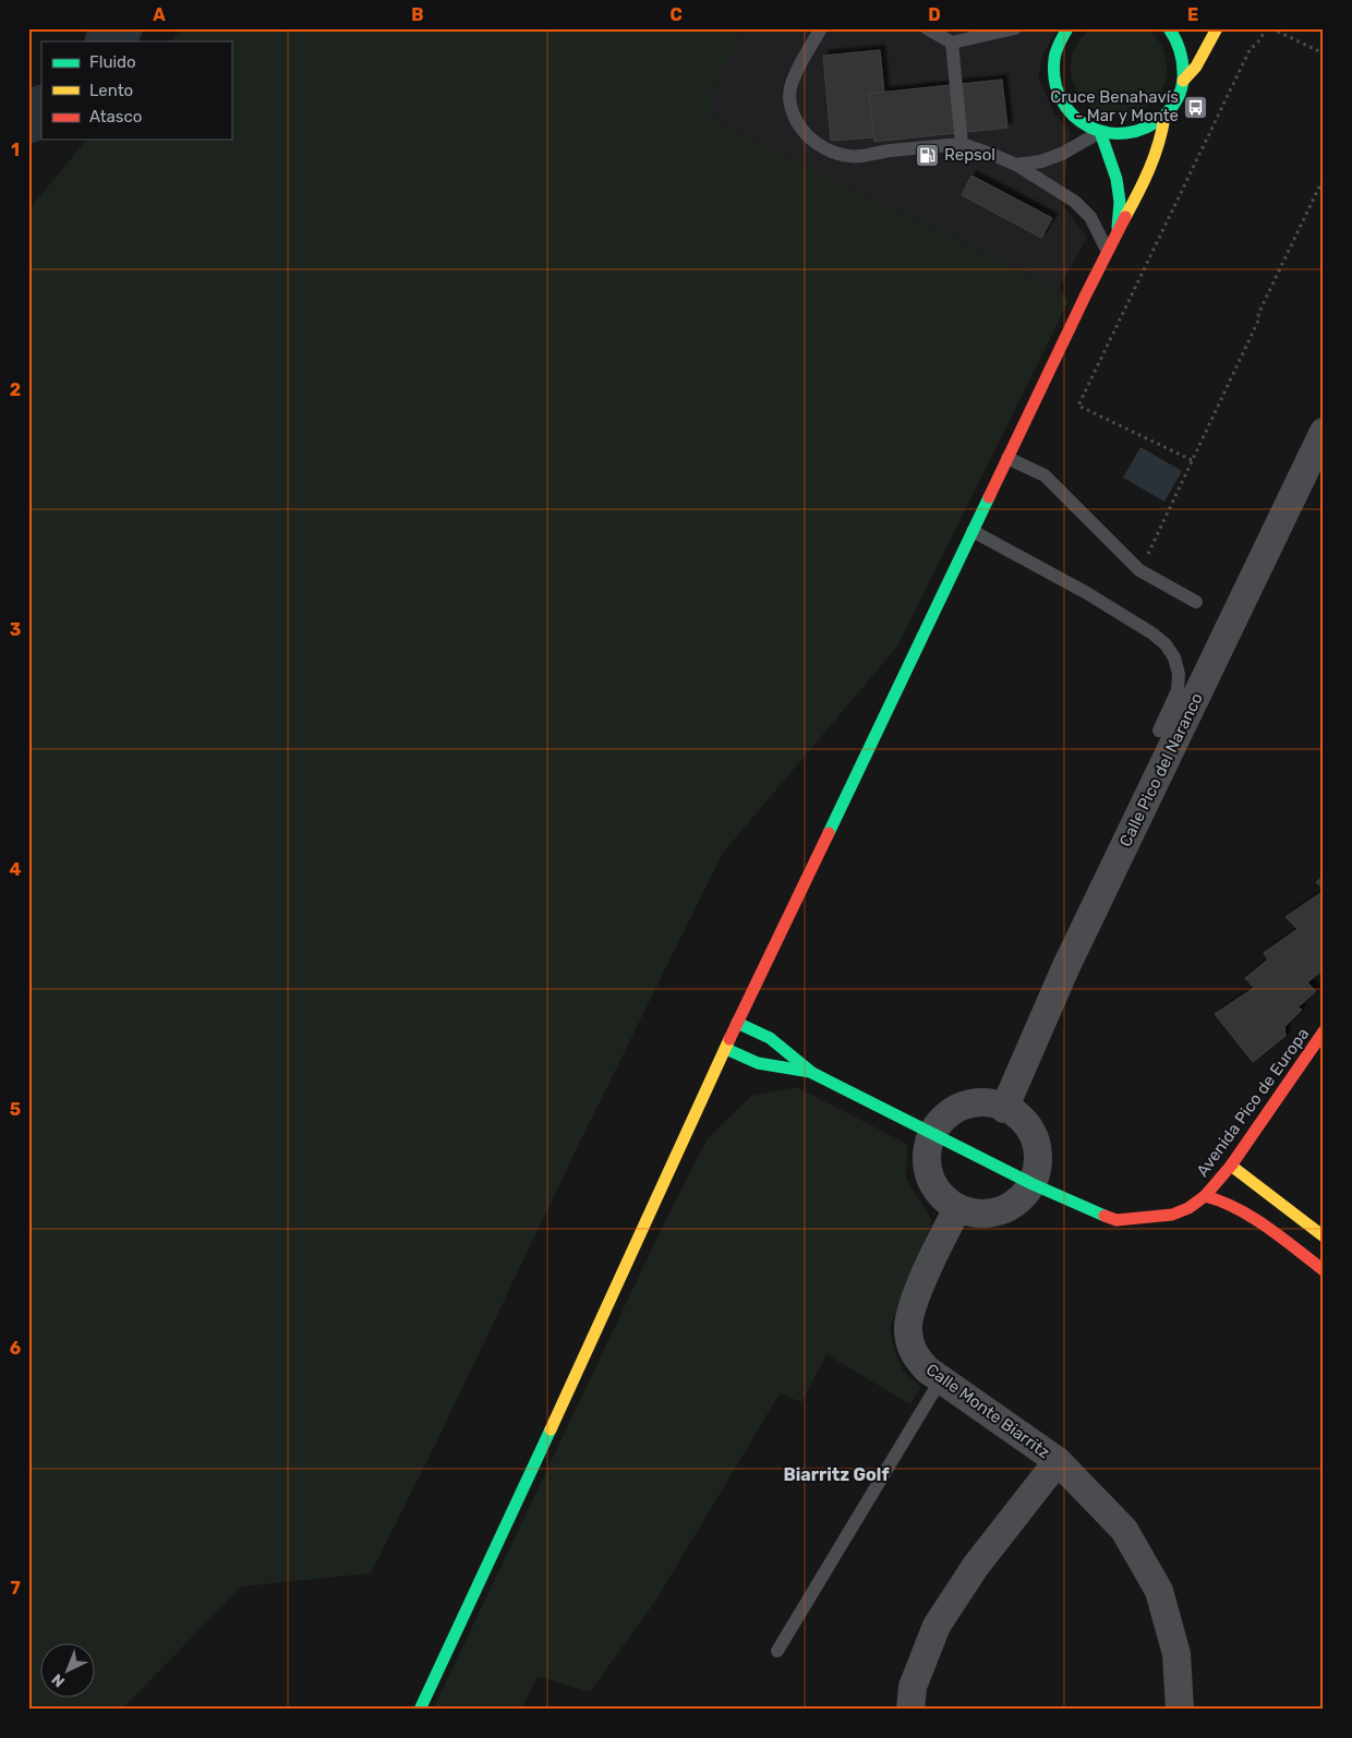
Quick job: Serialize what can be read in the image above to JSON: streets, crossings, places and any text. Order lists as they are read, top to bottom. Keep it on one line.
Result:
{"streets":{"main road":["Avenida Pico de Europa"],"street":["Calle Pico del Naranco","Calle Monte Biarritz"]},"districts":["Biarritz Golf"],"places":{"bus stop":["Cruce Benahavís - Mar y Monte"],"fuel station":["Repsol"]},"legend":["Fluido","Lento","Atasco"],"north":"bottom left","grid":{"columns":["A","B","C","D","E"],"rows":["1","2","3","4","5","6","7"]}}
